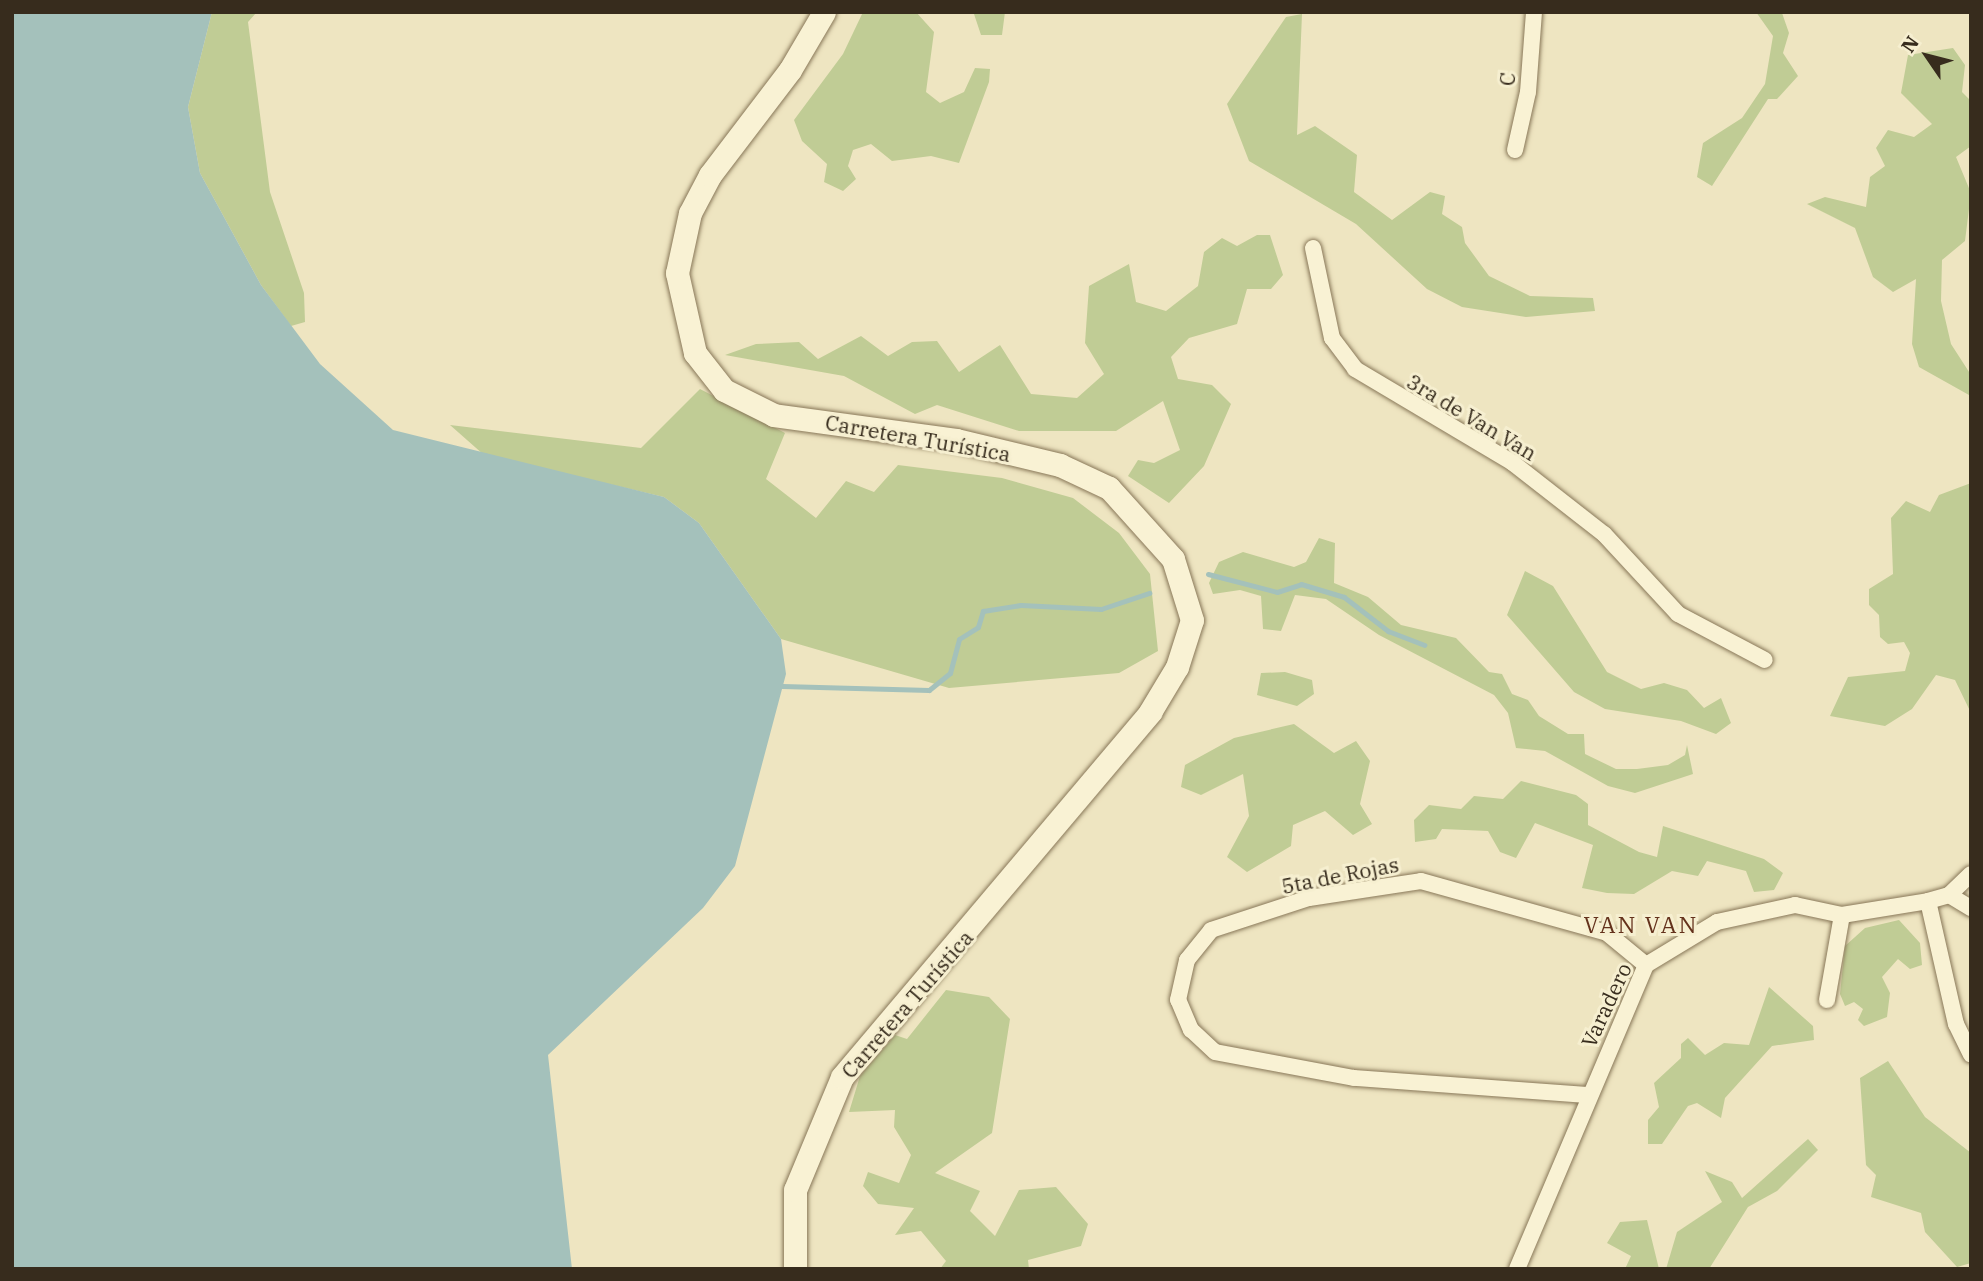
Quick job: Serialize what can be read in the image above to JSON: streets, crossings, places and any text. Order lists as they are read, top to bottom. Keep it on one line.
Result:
{"streets":{"main road":["Carretera Turística"],"street":["C","3ra de Van Van","5ta de Rojas","Varadero"]},"crossings":[["5ta de Rojas","Varadero"]],"districts":["VAN VAN"],"north":"top left"}
